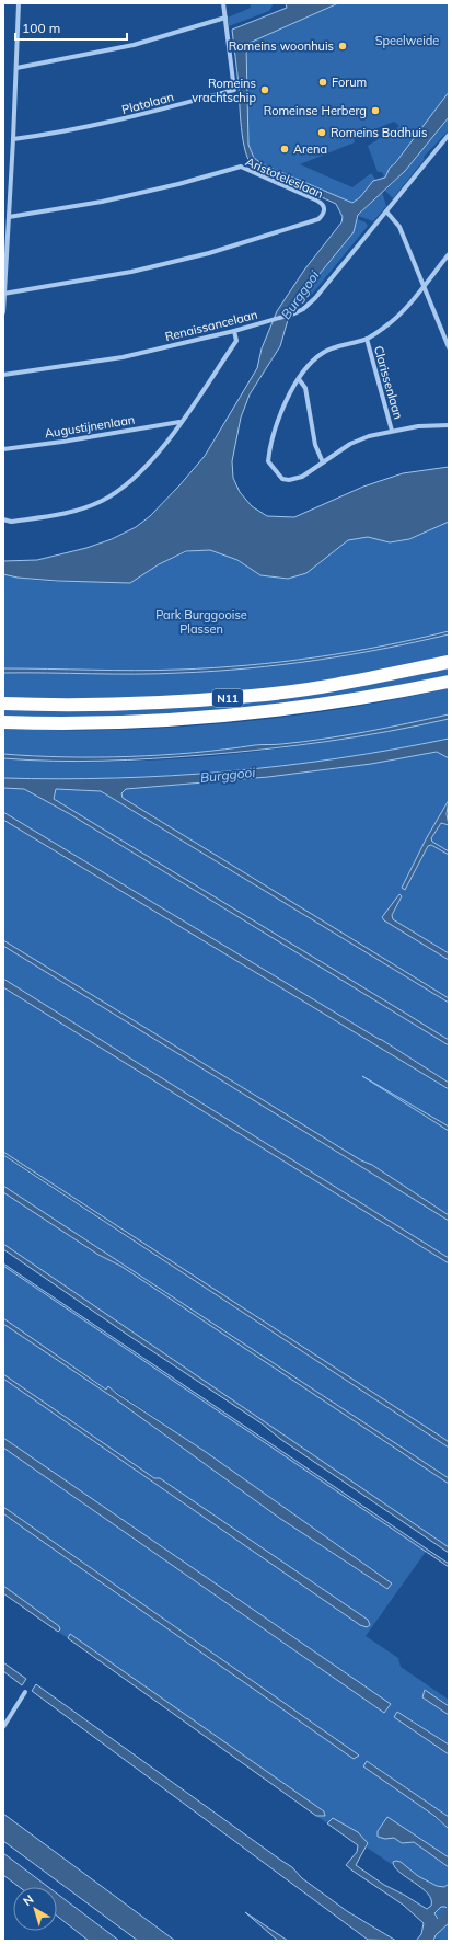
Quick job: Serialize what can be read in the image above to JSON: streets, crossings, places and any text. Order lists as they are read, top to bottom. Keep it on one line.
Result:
{"streets":{"highway":["N11"],"street":["Platolaan","Aristoteleslaan","Renaissancelaan","Clarissenlaan","Augustijnenlaan"]},"water":["Burggooi"],"parks":["Speelweide","Park Burggooise Plassen"],"places":["Romeins woonhuis","Forum","Romeins vrachtschip","Romeinse Herberg","Romeins Badhuis","Arena"],"scale_bar":"100 m","north":"top left"}
